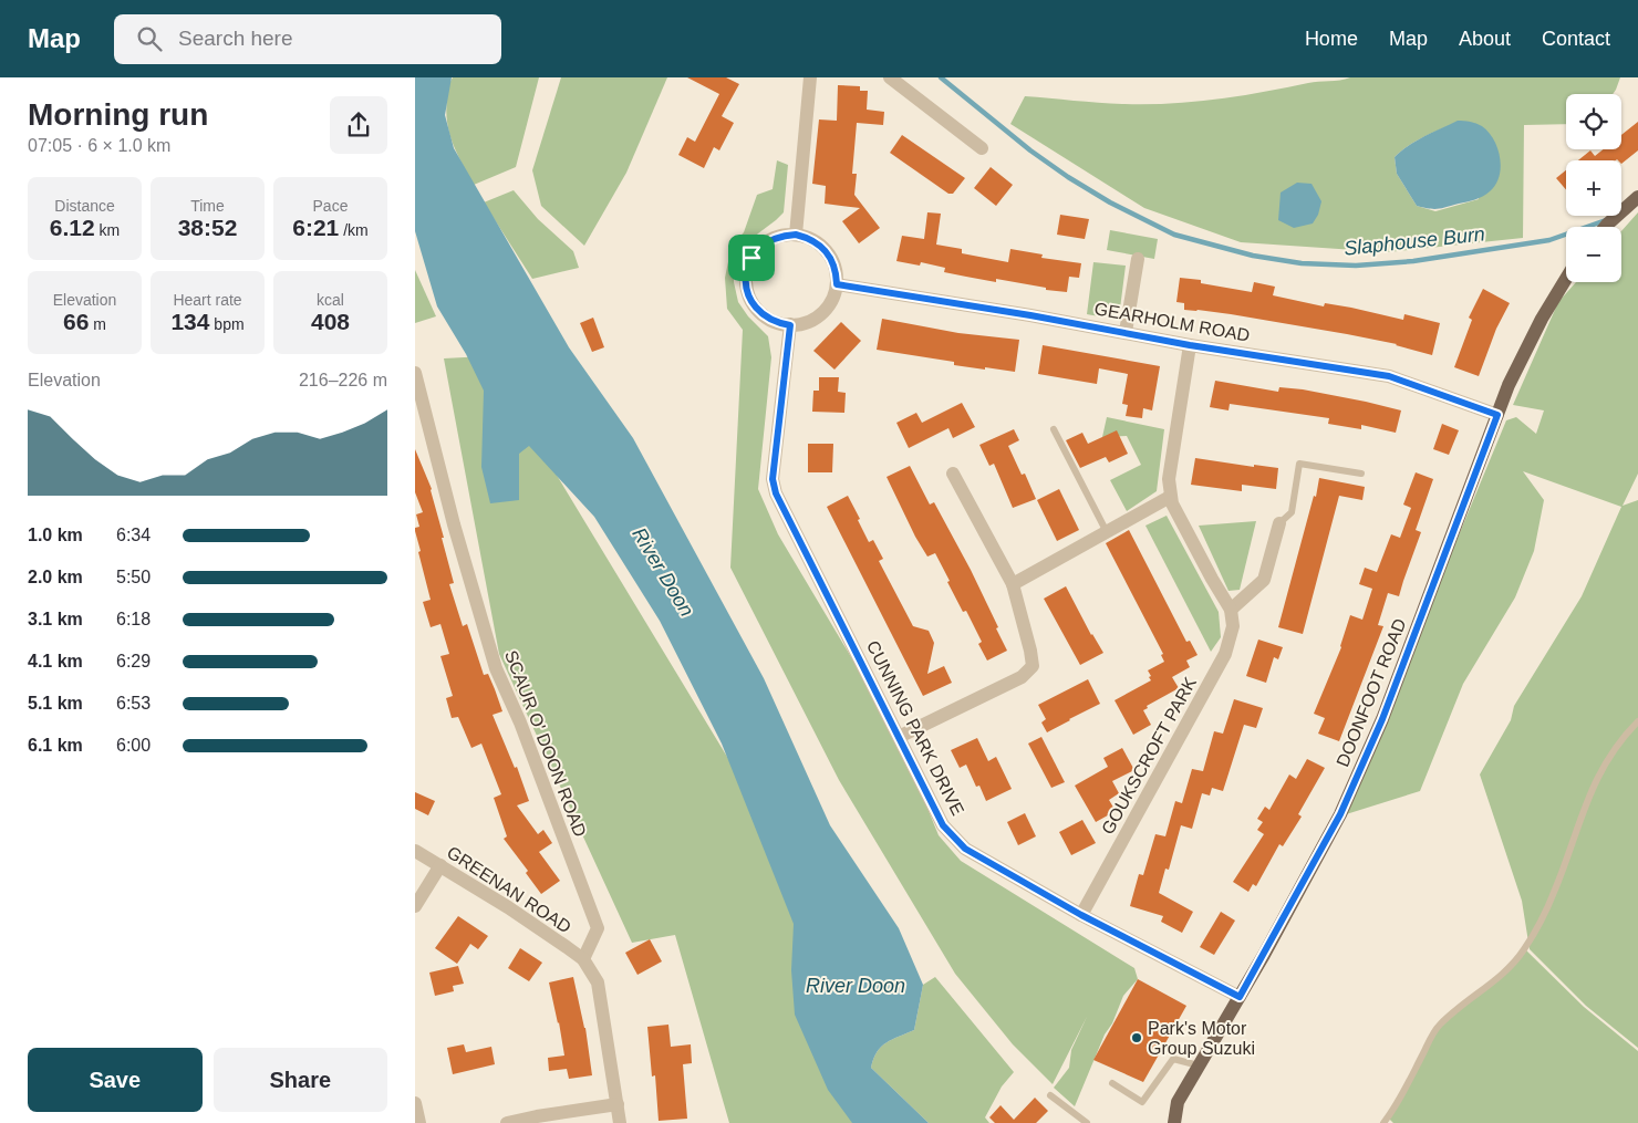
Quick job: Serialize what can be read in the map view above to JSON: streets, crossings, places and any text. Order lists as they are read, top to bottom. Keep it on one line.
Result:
{"streets":{"main road":["DOONFOOT ROAD"],"street":["GEARHOLM ROAD","CUNNING PARK DRIVE","SCAUR O' DOON ROAD","GOUKSCROFT PARK","GREENAN ROAD"]},"crossings":[["GEARHOLM ROAD","DOONFOOT ROAD"],["GEARHOLM ROAD","CUNNING PARK DRIVE"],["DOONFOOT ROAD","CUNNING PARK DRIVE"],["CUNNING PARK DRIVE","GOUKSCROFT PARK"],["SCAUR O' DOON ROAD","GREENAN ROAD"]],"water":["Slaphouse Burn","River Doon"],"places":["Park's Motor Group Suzuki"],"page":{"header":"Map","search":"Search here","nav":["Home","Map","About","Contact"],"heading":["Morning run","07:05 · 6 × 1.0 km"],"map_buttons":["+","−"],"stats":[["Distance","6.12 km"],["Time","38:52"],["Pace","6:21 /km"],["Elevation","66 m"],["Heart rate","134 bpm"],["kcal","408"]],"chart":["Elevation","216–226 m"],"list":[{"name":"1.0 km","note":"6:34"},{"name":"2.0 km","note":"5:50"},{"name":"3.1 km","note":"6:18"},{"name":"4.1 km","note":"6:29"},{"name":"5.1 km","note":"6:53"},{"name":"6.1 km","note":"6:00"}],"buttons":["Save","Share"]}}
